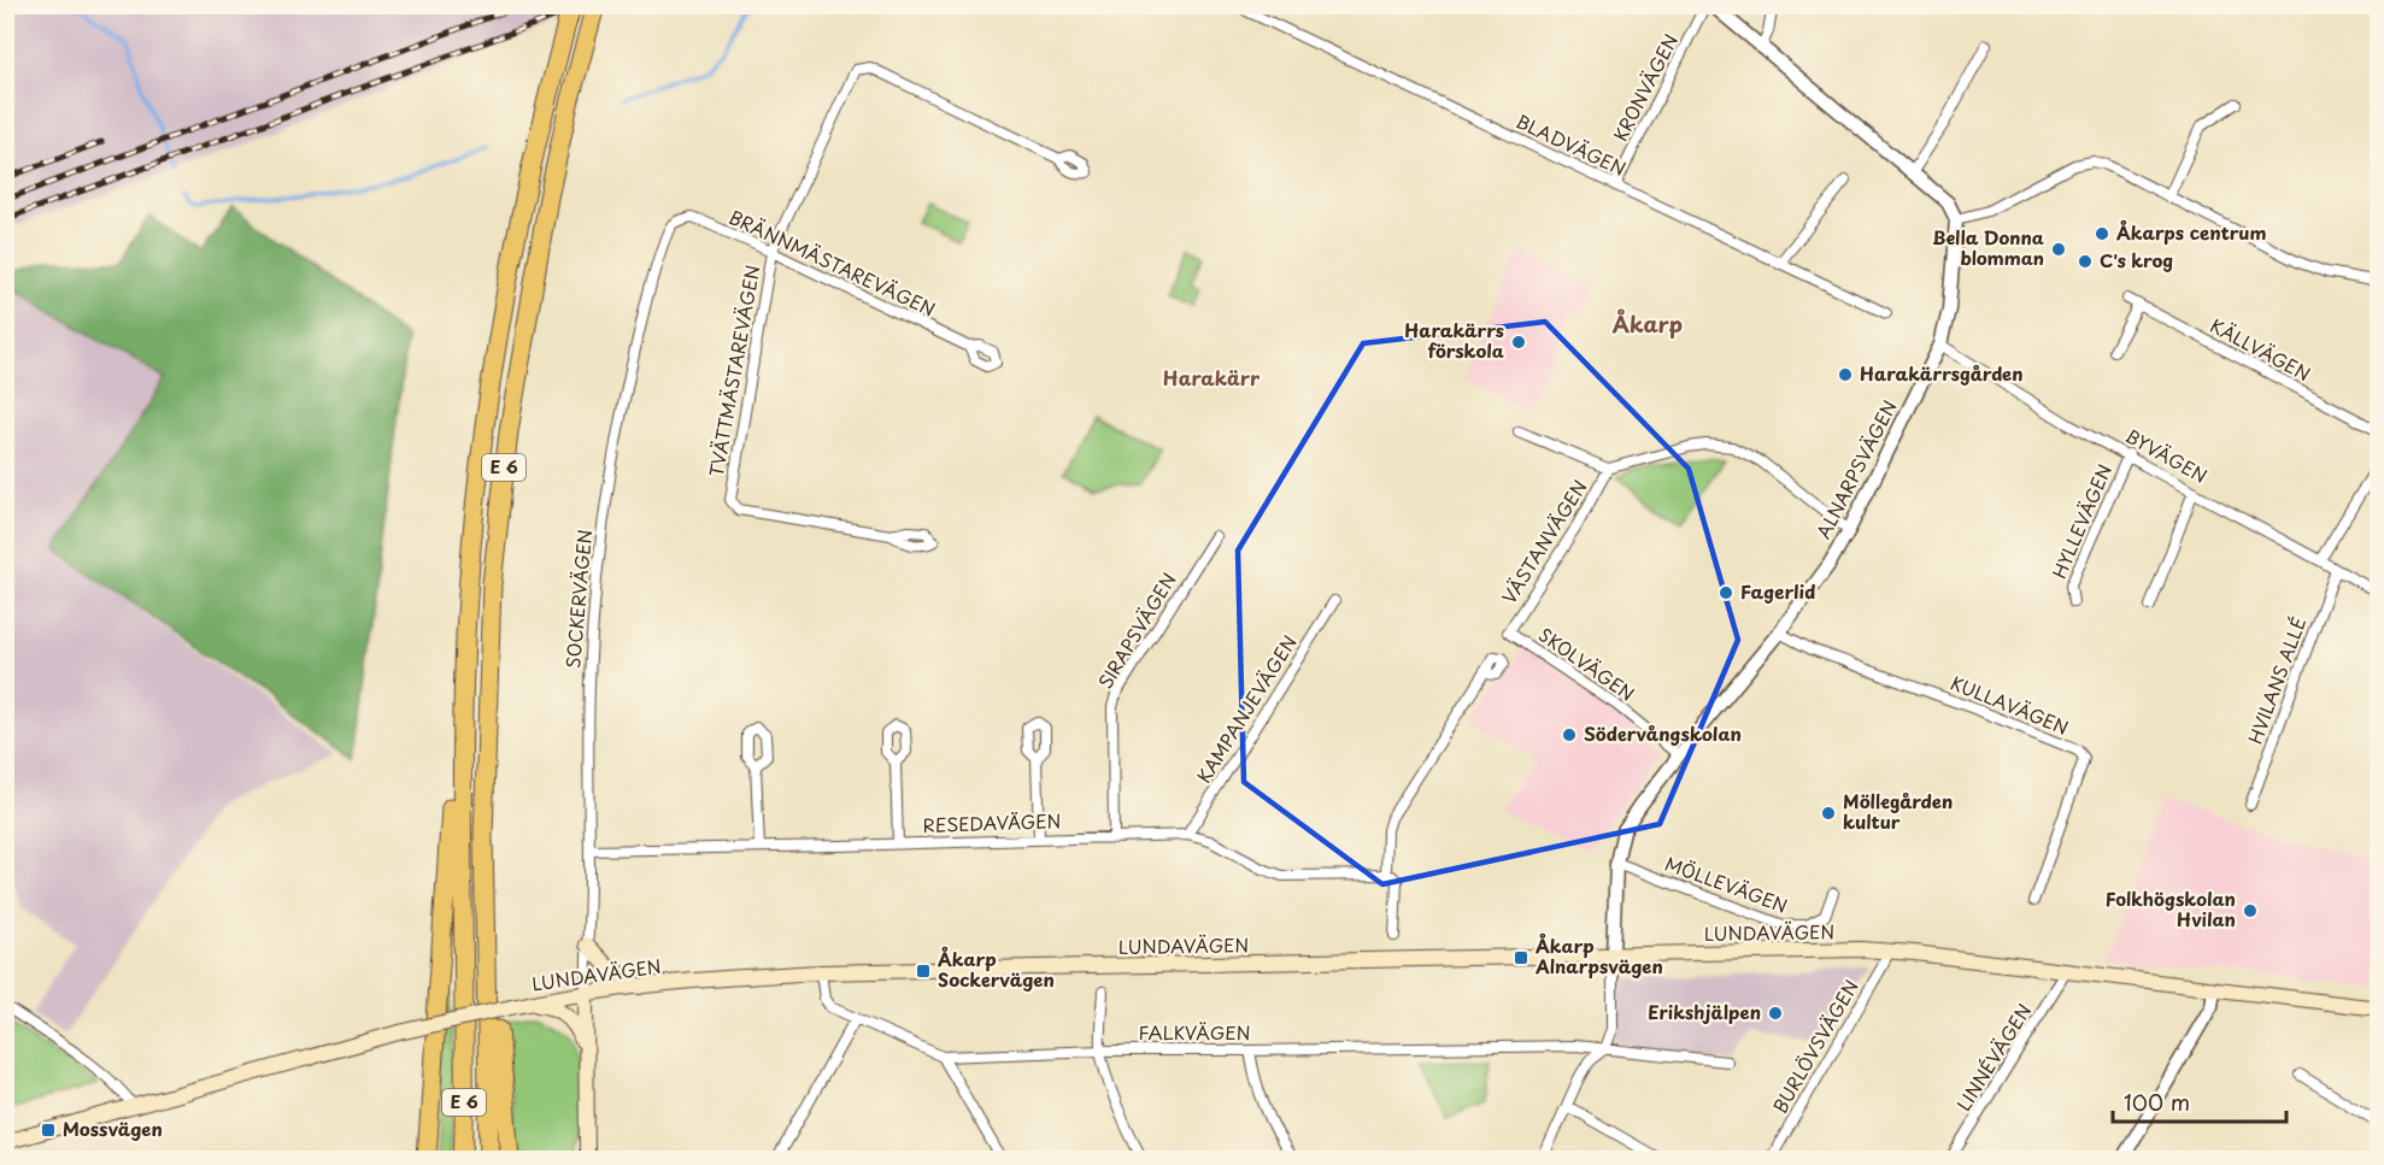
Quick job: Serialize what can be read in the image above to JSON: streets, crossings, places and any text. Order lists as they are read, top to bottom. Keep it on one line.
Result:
{"streets":{"highway":["E 6"],"main road":["LUNDAVÄGEN"],"street":["KRONVÄGEN","BLADVÄGEN","BRÄNNMÄSTAREVÄGEN","KÄLLVÄGEN","TVÄTTMÄSTAREVÄGEN","BYVÄGEN","ALNARPSVÄGEN","HYLLEVÄGEN","VÄSTANVÄGEN","SOCKERVÄGEN","SIRAPSVÄGEN","SKOLVÄGEN","HVILANS ALLÉ","KULLAVÄGEN","KAMPANJEVÄGEN","RESEDAVÄGEN","MÖLLEVÄGEN","FALKVÄGEN","BURLÖVSVÄGEN","LINNÉVÄGEN"]},"crossings":[["KRONVÄGEN","BLADVÄGEN"],["BRÄNNMÄSTAREVÄGEN","TVÄTTMÄSTAREVÄGEN"],["BRÄNNMÄSTAREVÄGEN","SOCKERVÄGEN"],["BYVÄGEN","ALNARPSVÄGEN"],["BYVÄGEN","HYLLEVÄGEN"],["BYVÄGEN","HVILANS ALLÉ"],["ALNARPSVÄGEN","SKOLVÄGEN"],["ALNARPSVÄGEN","KULLAVÄGEN"],["ALNARPSVÄGEN","MÖLLEVÄGEN"],["ALNARPSVÄGEN","LUNDAVÄGEN"],["VÄSTANVÄGEN","SKOLVÄGEN"],["SOCKERVÄGEN","RESEDAVÄGEN"],["SOCKERVÄGEN","LUNDAVÄGEN"],["SIRAPSVÄGEN","RESEDAVÄGEN"],["KAMPANJEVÄGEN","RESEDAVÄGEN"],["LUNDAVÄGEN","FALKVÄGEN"],["LUNDAVÄGEN","BURLÖVSVÄGEN"],["LUNDAVÄGEN","LINNÉVÄGEN"]],"districts":["Åkarp","Harakärr"],"places":{"other":["Åkarps centrum","Bella Donna blomman","C's krog","Harakärrs förskola","Harakärrsgården","Fagerlid","Södervångskolan","Möllegården kultur","Folkhögskolan Hvilan","Erikshjälpen"],"transit":["Åkarp Alnarpsvägen","Åkarp Sockervägen","Mossvägen"]},"scale_bar":"100 m"}
